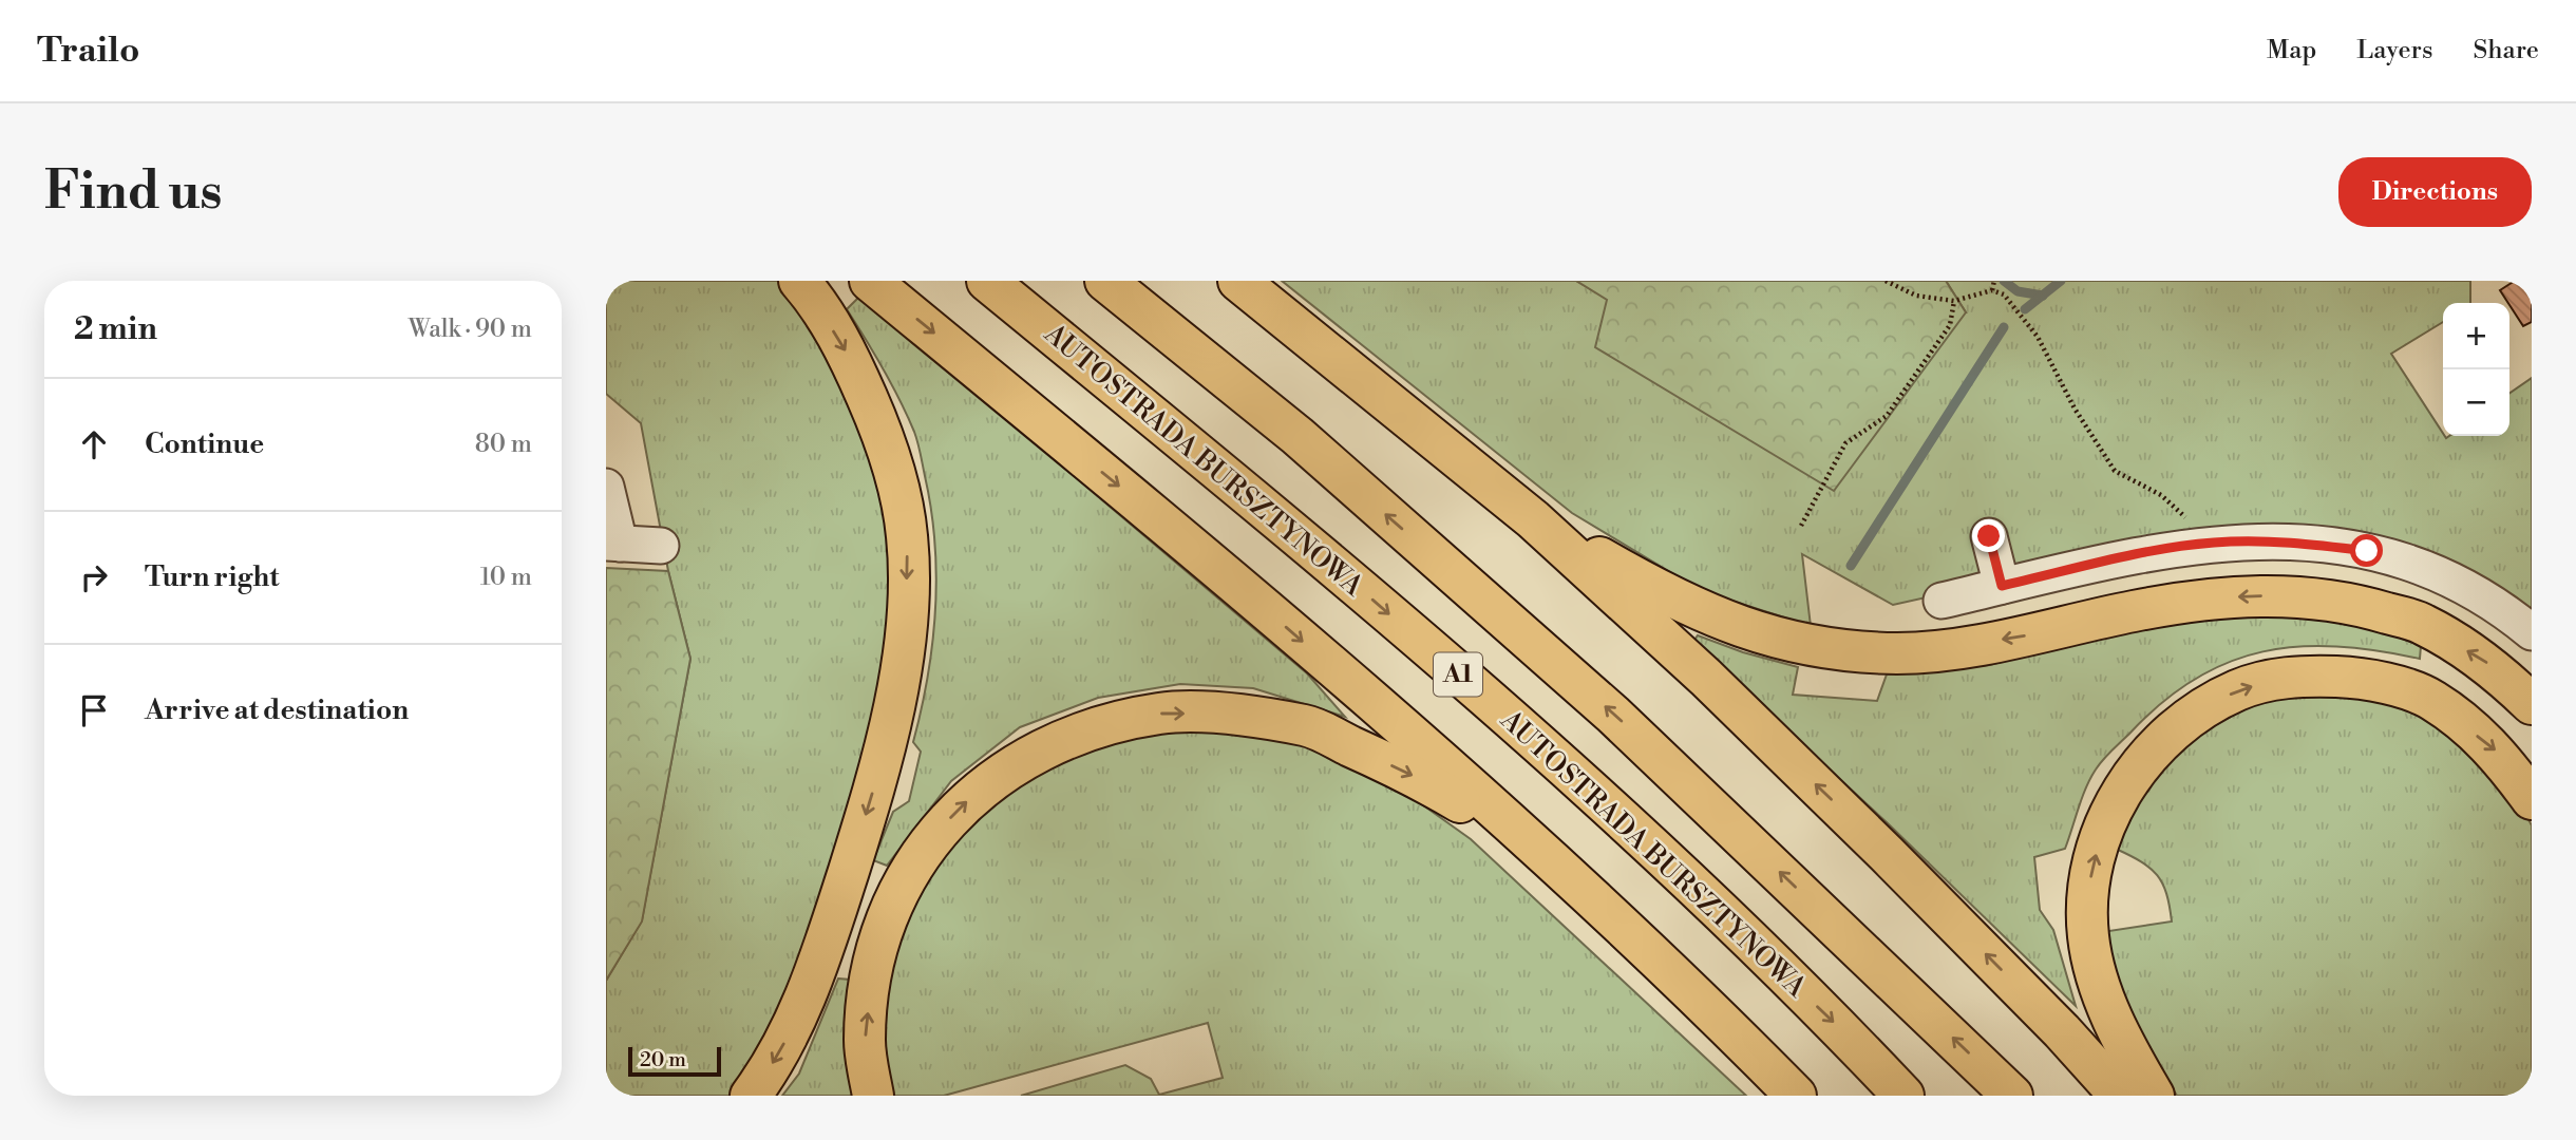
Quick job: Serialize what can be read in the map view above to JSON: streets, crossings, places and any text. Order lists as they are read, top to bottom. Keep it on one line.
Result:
{"streets":{"highway":["AUTOSTRADA BURSZTYNOWA","A1"]},"scale_bar":"20 m","page":{"header":"Trailo","nav":["Map","Layers","Share"],"buttons":"Directions","title":"Find us","heading":["2 min","Walk · 90 m"],"map_buttons":["+","−"],"list":[["Continue","80 m"],["Turn right","10 m"],"Arrive at destination"],"scale":"20 m"}}
